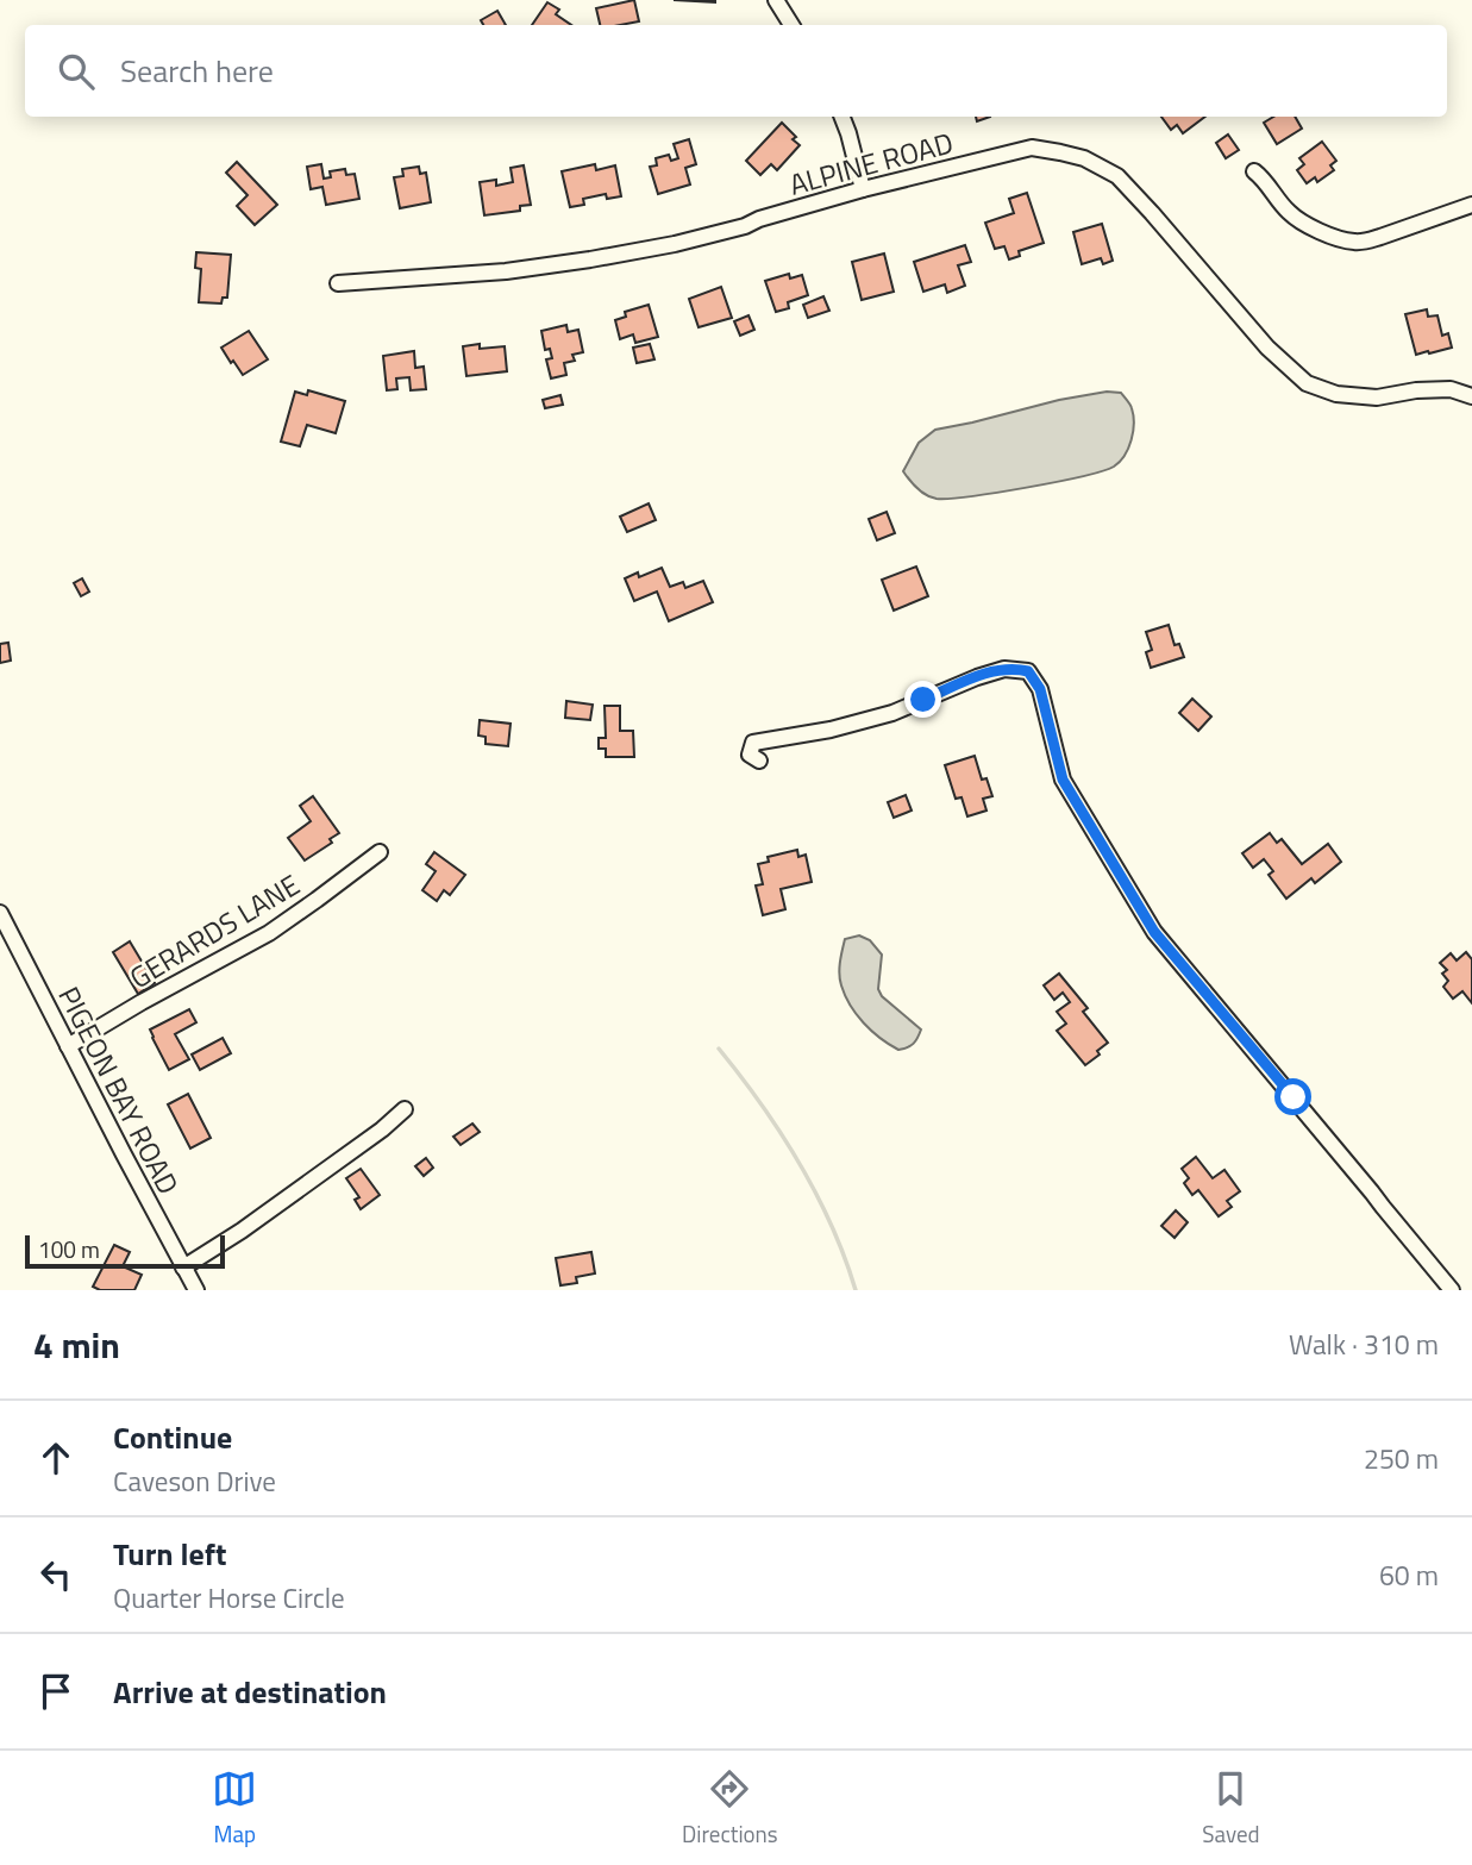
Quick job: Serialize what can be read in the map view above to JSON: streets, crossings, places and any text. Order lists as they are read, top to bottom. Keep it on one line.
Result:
{"streets":{"street":["ALPINE ROAD","GERARDS LANE","PIGEON BAY ROAD"]},"crossings":[["GERARDS LANE","PIGEON BAY ROAD"]],"scale_bar":"100 m","page":{"search":"Search here","scale":"100 m","heading":["4 min","Walk · 310 m"],"list":[["Continue","Caveson Drive","250 m"],["Turn left","Quarter Horse Circle","60 m"],"Arrive at destination"],"nav":["Map","Directions","Saved"]}}
